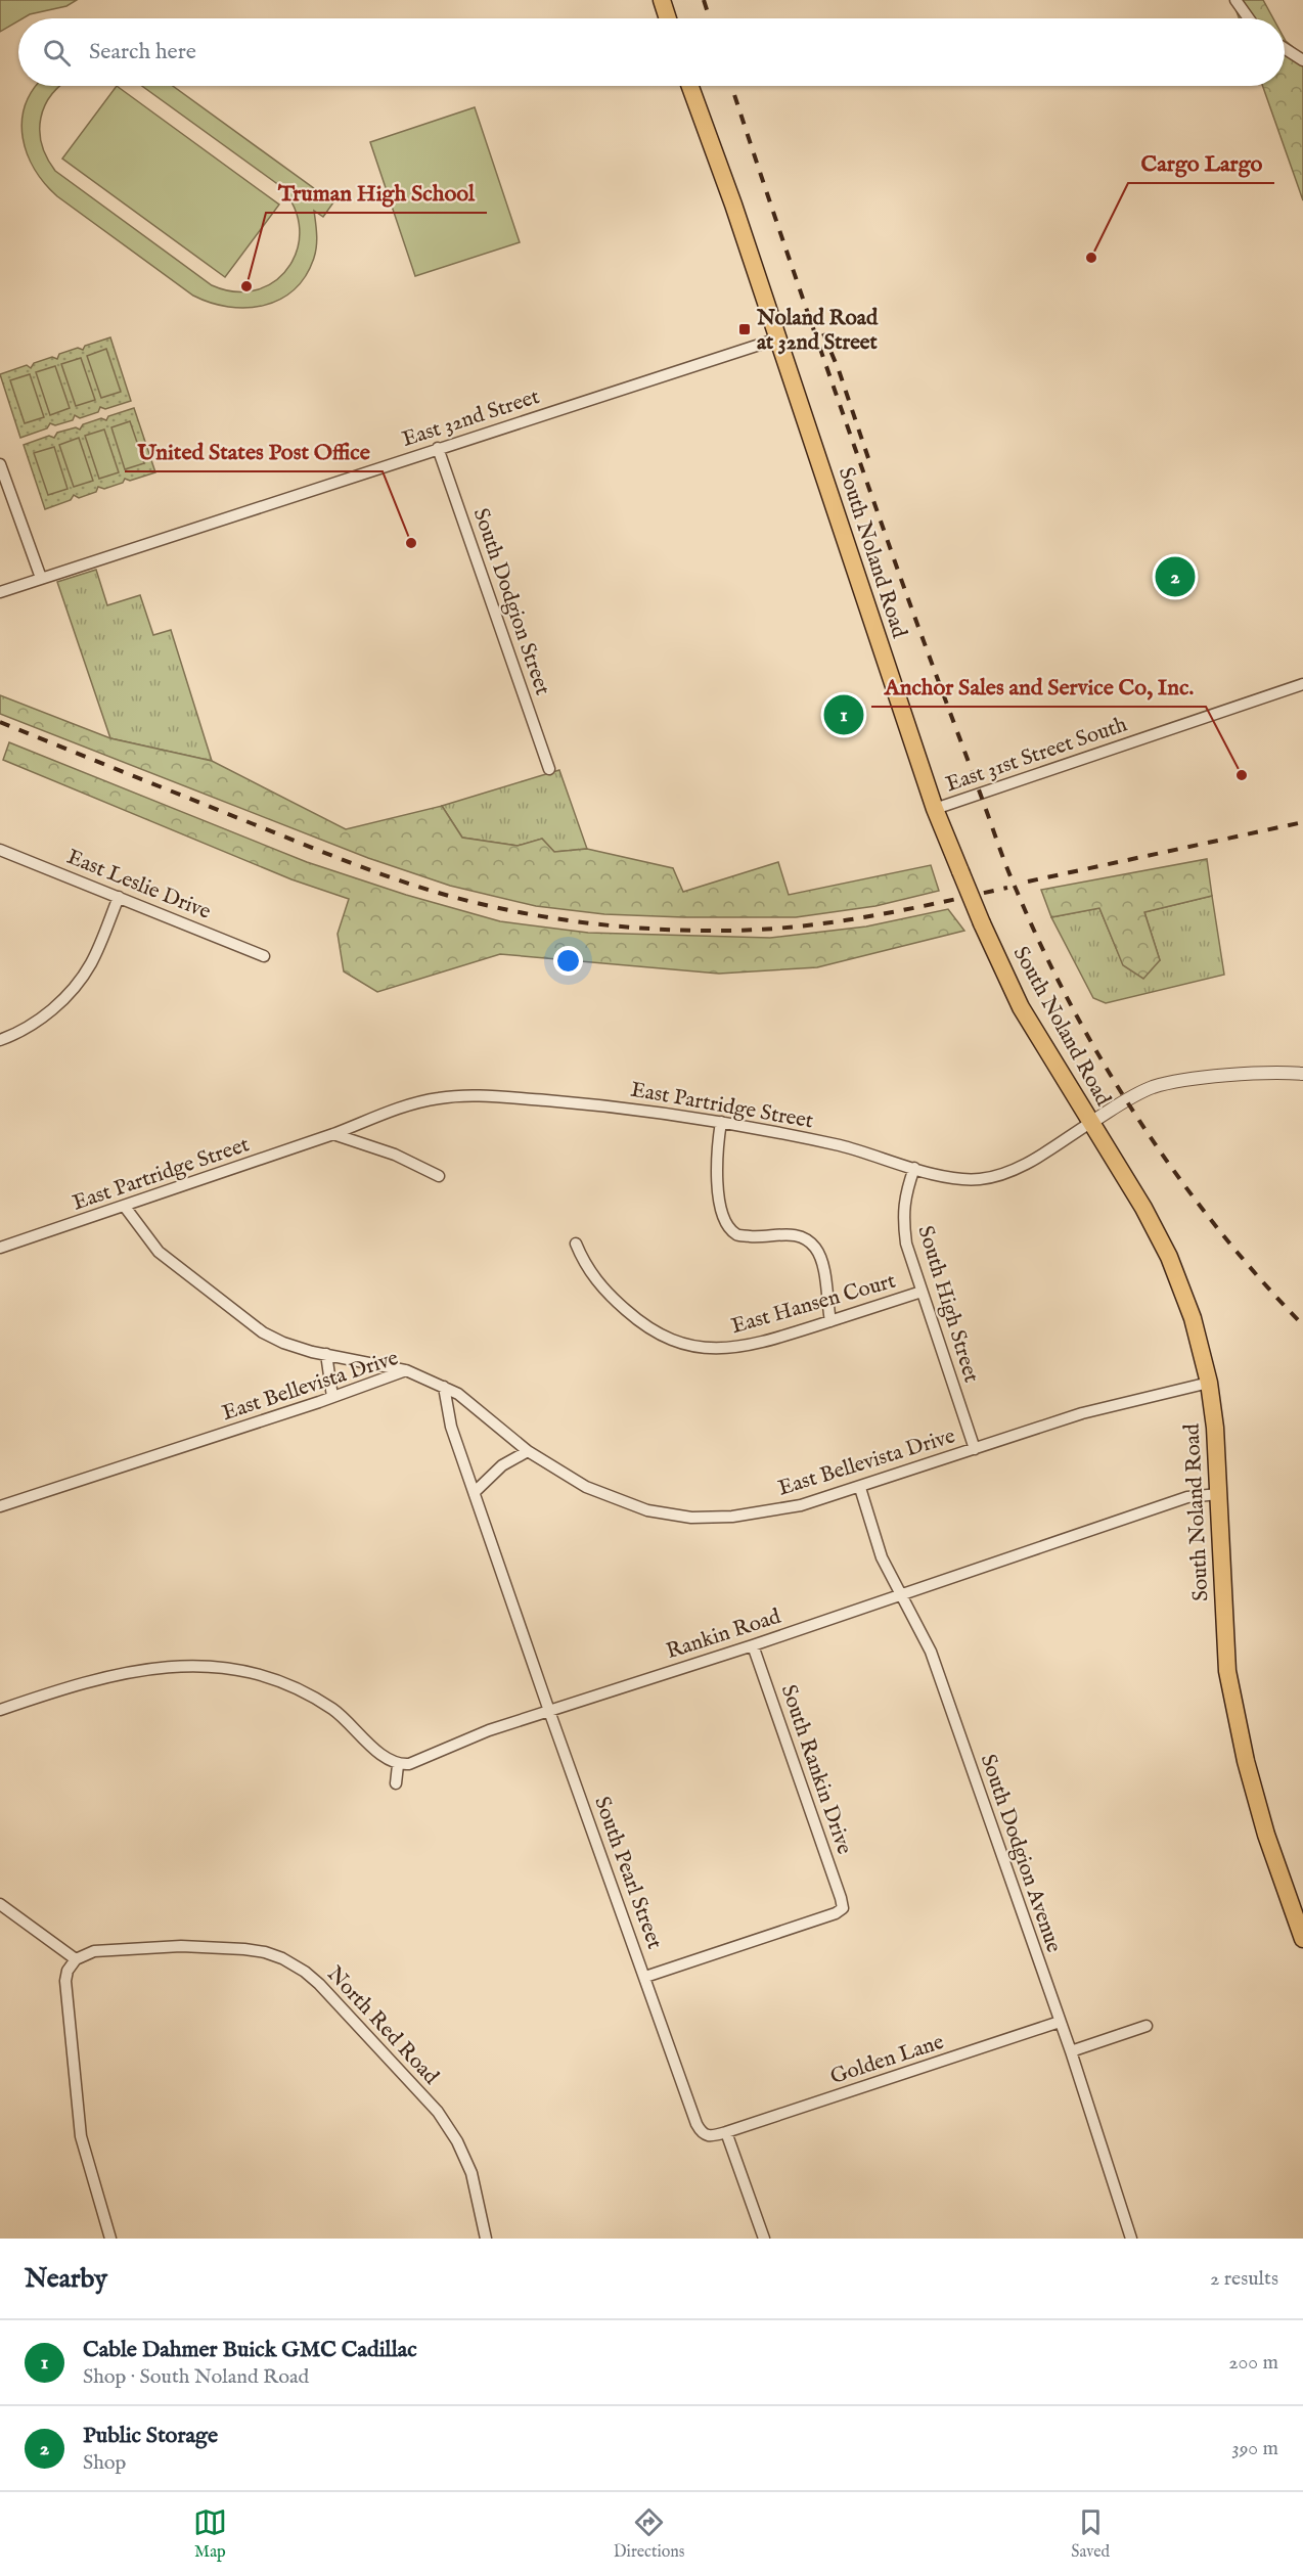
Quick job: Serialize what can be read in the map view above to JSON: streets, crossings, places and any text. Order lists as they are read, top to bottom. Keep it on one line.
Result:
{"streets":{"main road":["South Noland Road"],"street":["East 32nd Street","South Dodgion Street","East 31st Street South","East Leslie Drive","East Partridge Street","East Hansen Court","South High Street","East Bellevista Drive","Rankin Road","South Rankin Drive","South Dodgion Avenue","South Pearl Street","North Red Road","Golden Lane"]},"crossings":[["East 32nd Street","South Noland Road"],["East 32nd Street","South Dodgion Street"],["South Noland Road","East 31st Street South"],["South Noland Road","East Partridge Street"],["South Noland Road","East Bellevista Drive"],["South Noland Road","Rankin Road"],["East Partridge Street","South High Street"],["East Hansen Court","South High Street"],["South High Street","East Bellevista Drive"],["East Bellevista Drive","South Dodgion Avenue"],["East Bellevista Drive","South Pearl Street"],["Rankin Road","South Rankin Drive"],["Rankin Road","South Dodgion Avenue"],["Rankin Road","South Pearl Street"],["South Rankin Drive","South Pearl Street"],["South Dodgion Avenue","Golden Lane"],["South Pearl Street","Golden Lane"]],"places":{"other":["Cargo Largo","Truman High School","United States Post Office","Anchor Sales and Service Co, Inc."],"transit":["Noland Road at 32nd Street"]},"page":{"search":"Search here","pins":["2","1"],"heading":["Nearby","2 results"],"list":[{"mark":"1","name":"Cable Dahmer Buick GMC Cadillac","note":"Shop · South Noland Road","value":"200 m"},{"mark":"2","name":"Public Storage","note":"Shop","value":"390 m"}],"nav":["Map","Directions","Saved"]}}
